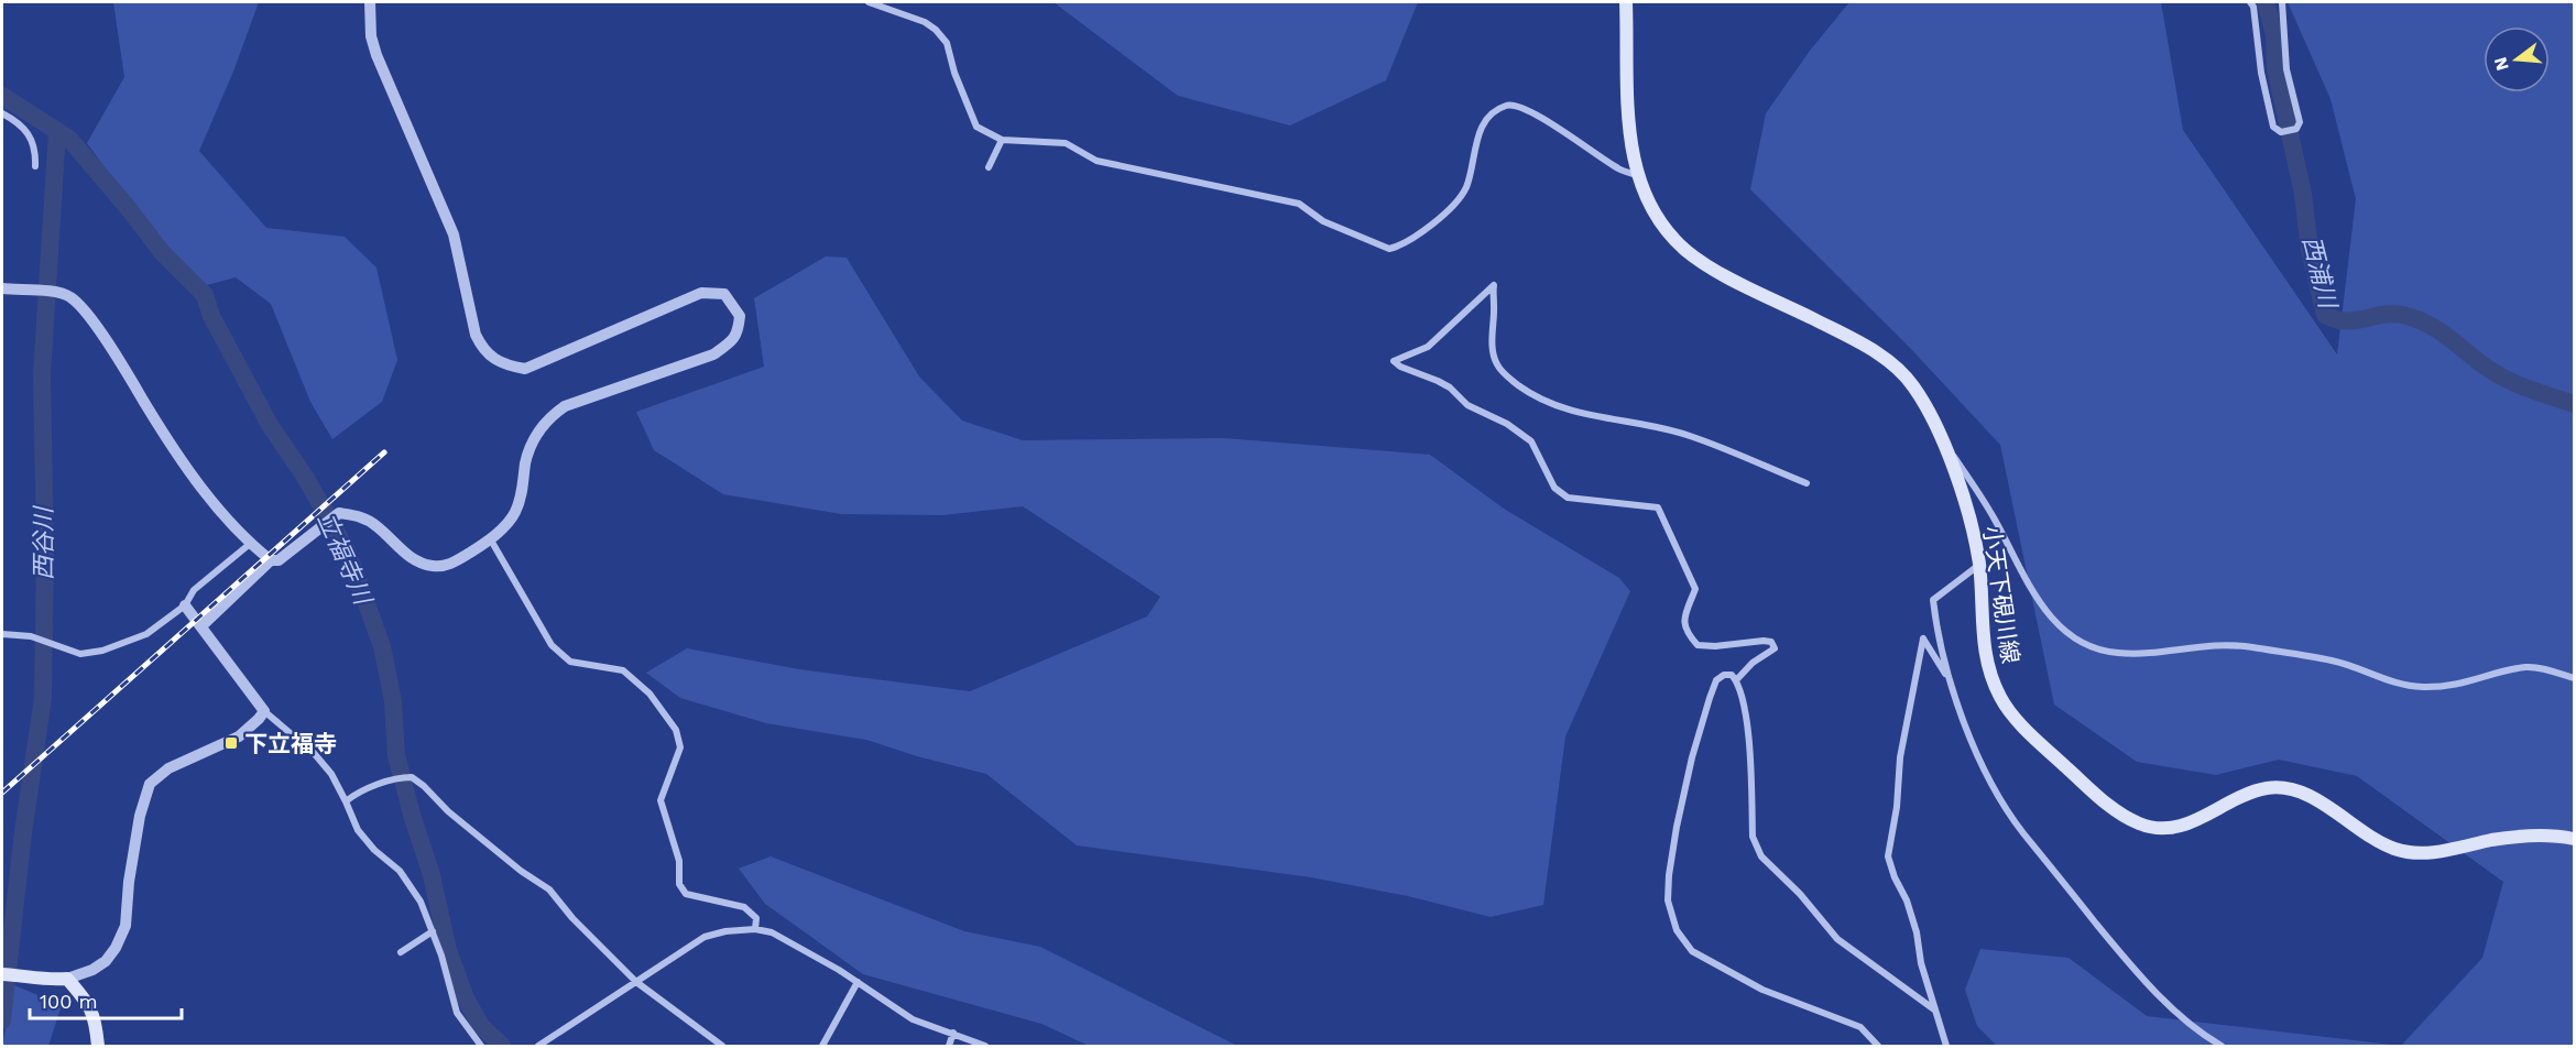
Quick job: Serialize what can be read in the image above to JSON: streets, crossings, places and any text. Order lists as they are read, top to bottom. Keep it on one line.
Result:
{"streets":{"main road":["小天下硯川線"]},"water":["西浦川","西谷川","立福寺川"],"places":{"transit":["下立福寺"]},"scale_bar":"100 m","north":"left"}
